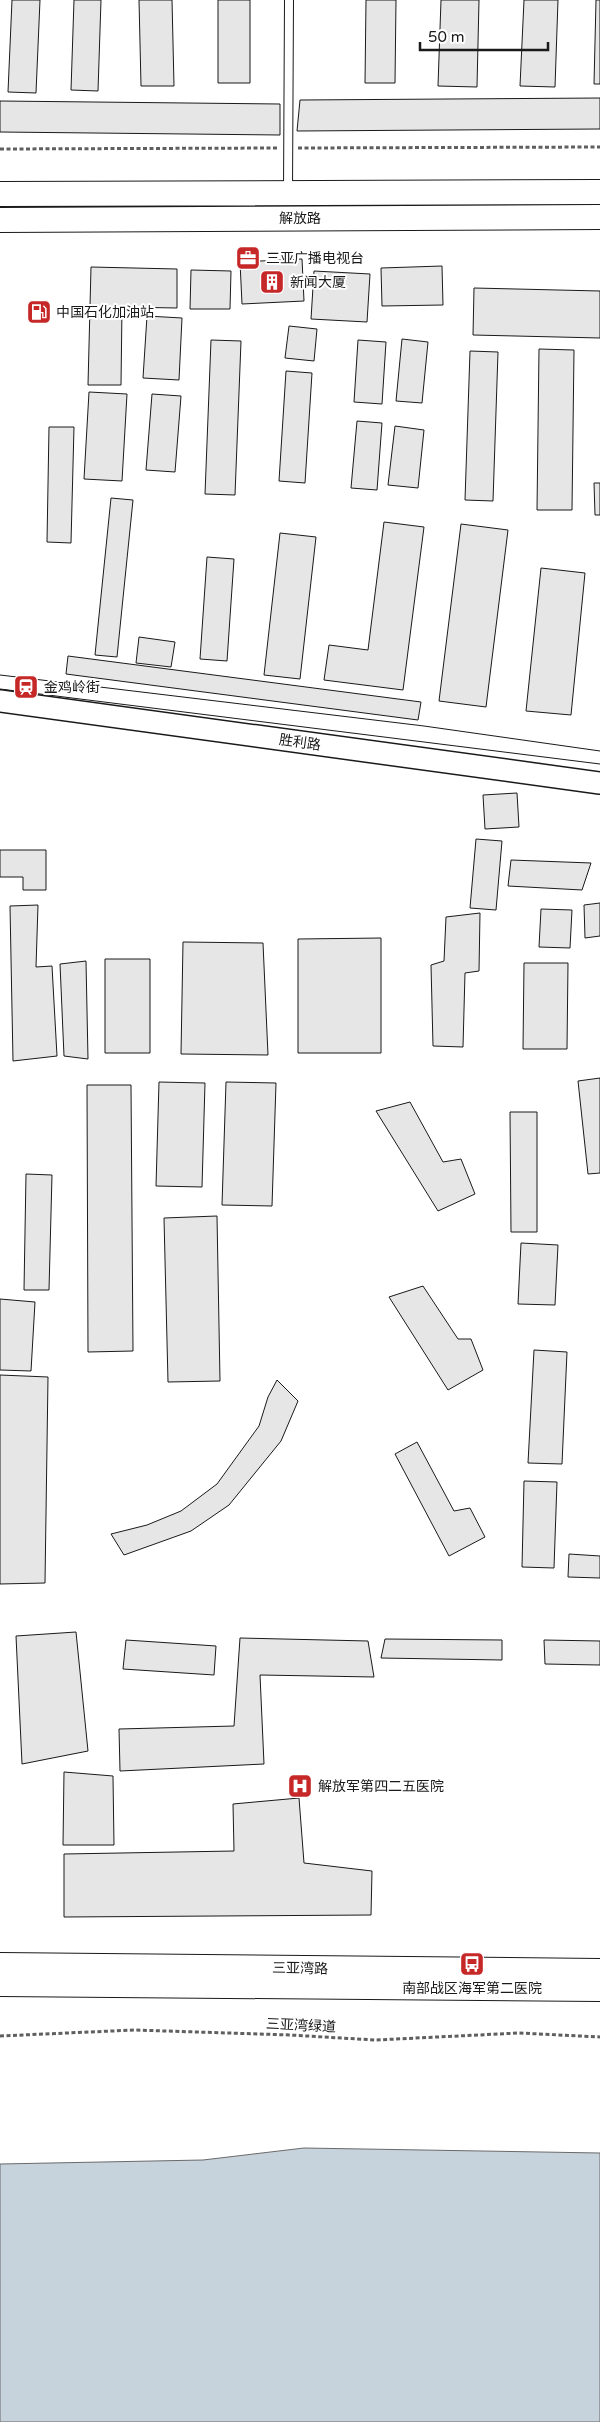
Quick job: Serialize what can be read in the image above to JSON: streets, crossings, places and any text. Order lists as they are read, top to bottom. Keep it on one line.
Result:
{"streets":{"main road":["解放路","三亚湾路"],"street":["胜利路"],"path":["三亚湾绿道"]},"places":{"office":["三亚广播电视台"],"building":["新闻大厦"],"fuel station":["中国石化加油站"],"station":["金鸡岭街"],"hospital":["解放军第四二五医院"],"bus stop":["南部战区海军第二医院"]},"scale_bar":"50 m"}
